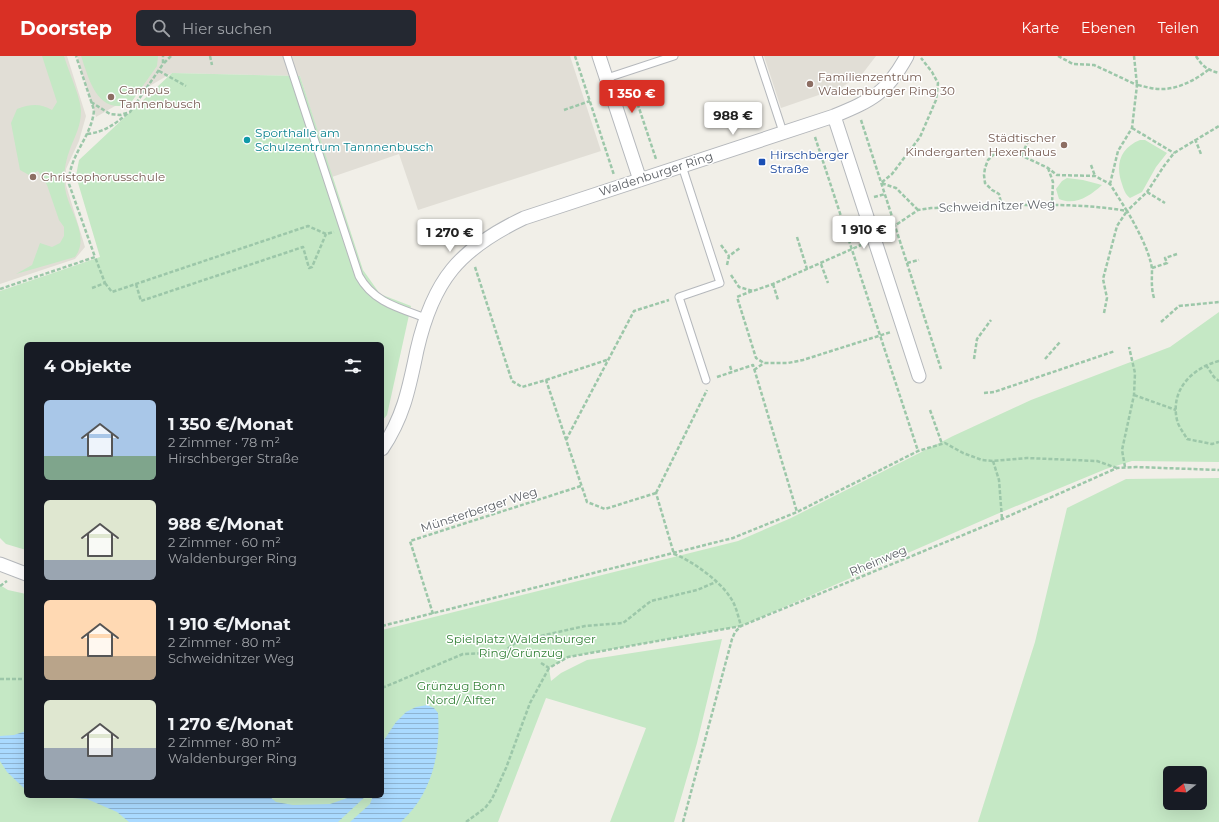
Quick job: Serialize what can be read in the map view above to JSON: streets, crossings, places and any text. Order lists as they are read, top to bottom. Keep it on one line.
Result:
{"streets":{"street":["Waldenburger Ring"],"path":["Schweidnitzer Weg","Münsterberger Weg","Rheinweg"]},"parks":["Spielplatz Waldenburger Ring/Grünzug","Grünzug Bonn Nord/ Alfter"],"places":{"other":["Familienzentrum Waldenburger Ring 30","Campus Tannenbusch","Sporthalle am Schulzentrum Tannnenbusch","Städtischer Kindergarten Hexenhaus","Christophorusschule"],"transit":["Hirschberger Straße"]},"north":"left","page":{"header":"Doorstep","search":"Hier suchen","nav":["Karte","Ebenen","Teilen"],"price":["1 350 €","988 €","1 910 €","1 270 €"],"heading":"4 Objekte","list":[{"name":"1 350 €/Monat","note":"2 Zimmer · 78 m² · Hirschberger Straße"},{"name":"988 €/Monat","note":"2 Zimmer · 60 m² · Waldenburger Ring"},{"name":"1 910 €/Monat","note":"2 Zimmer · 80 m² · Schweidnitzer Weg"},{"name":"1 270 €/Monat","note":"2 Zimmer · 80 m² · Waldenburger Ring"}]}}
